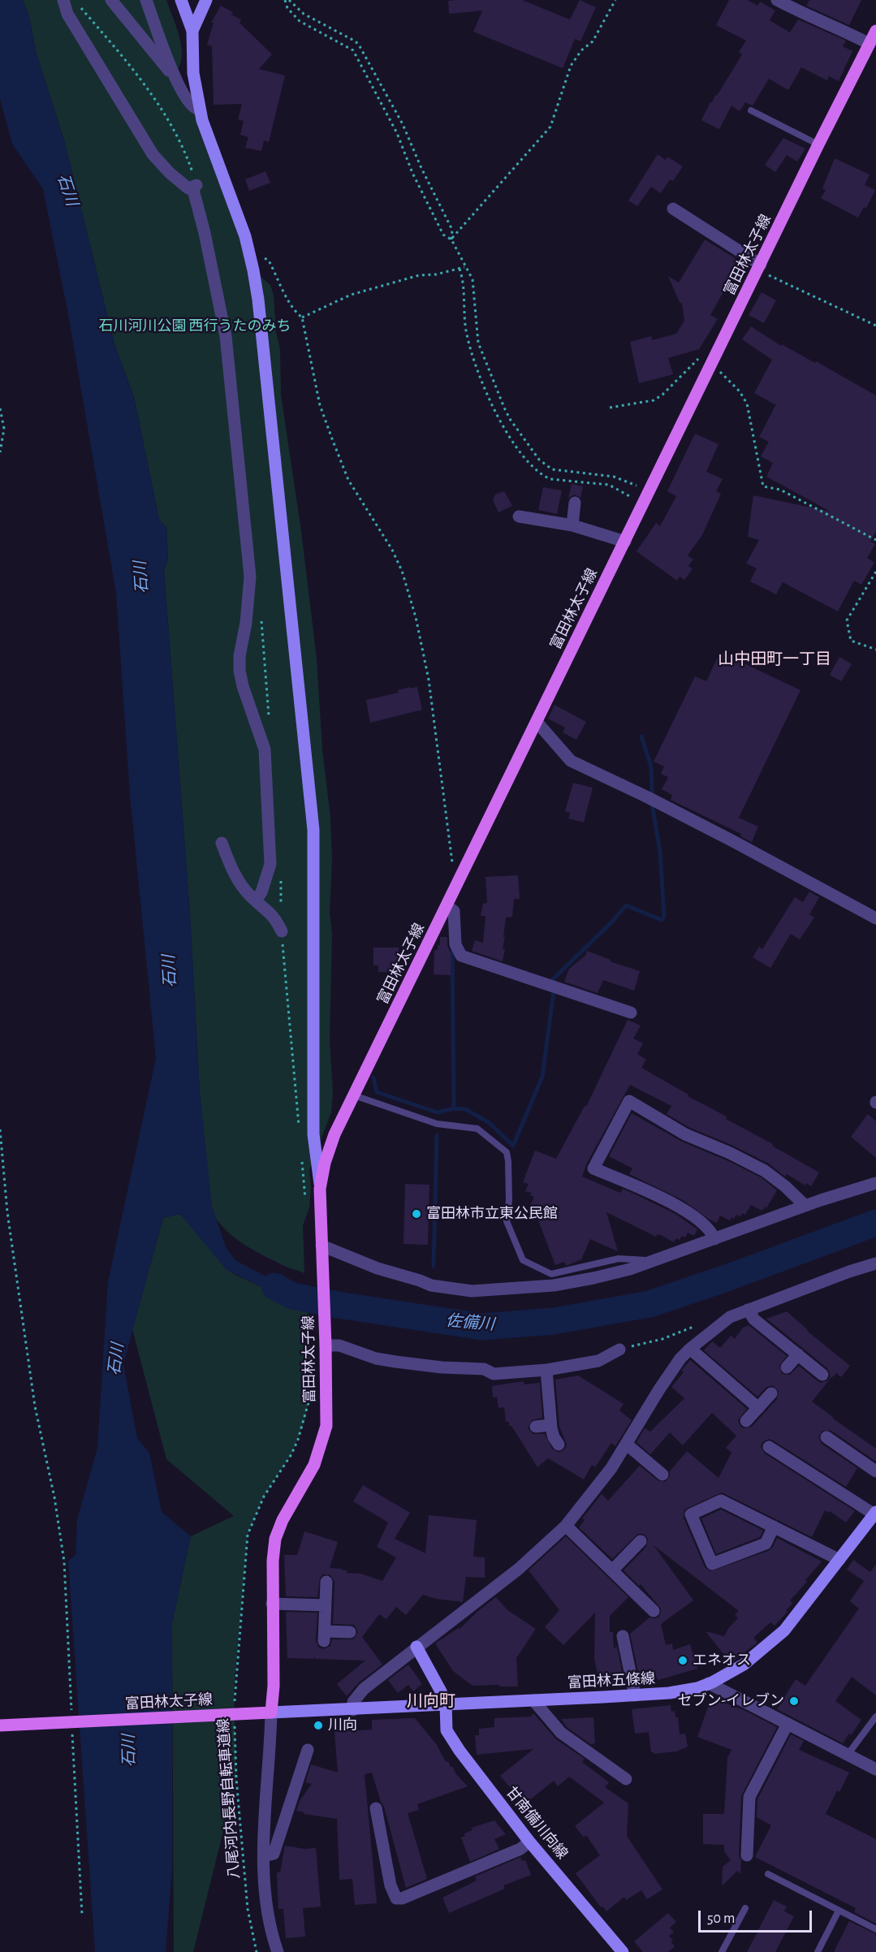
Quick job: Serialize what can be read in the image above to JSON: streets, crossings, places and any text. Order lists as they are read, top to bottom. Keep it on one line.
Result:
{"streets":{"main road":["富田林太子線"],"street":["富田林五條線","甘南備川向線"],"path":["八尾河内長野自転車道線"]},"crossings":[["富田林太子線","富田林五條線"],["富田林五條線","甘南備川向線"]],"districts":["山中田町一丁目","川向町"],"water":["石川","佐備川"],"parks":["石川河川公園 西行うたのみち"],"places":["富田林市立東公民館","エネオス","セブン-イレブン","川向"],"scale_bar":"50 m"}
